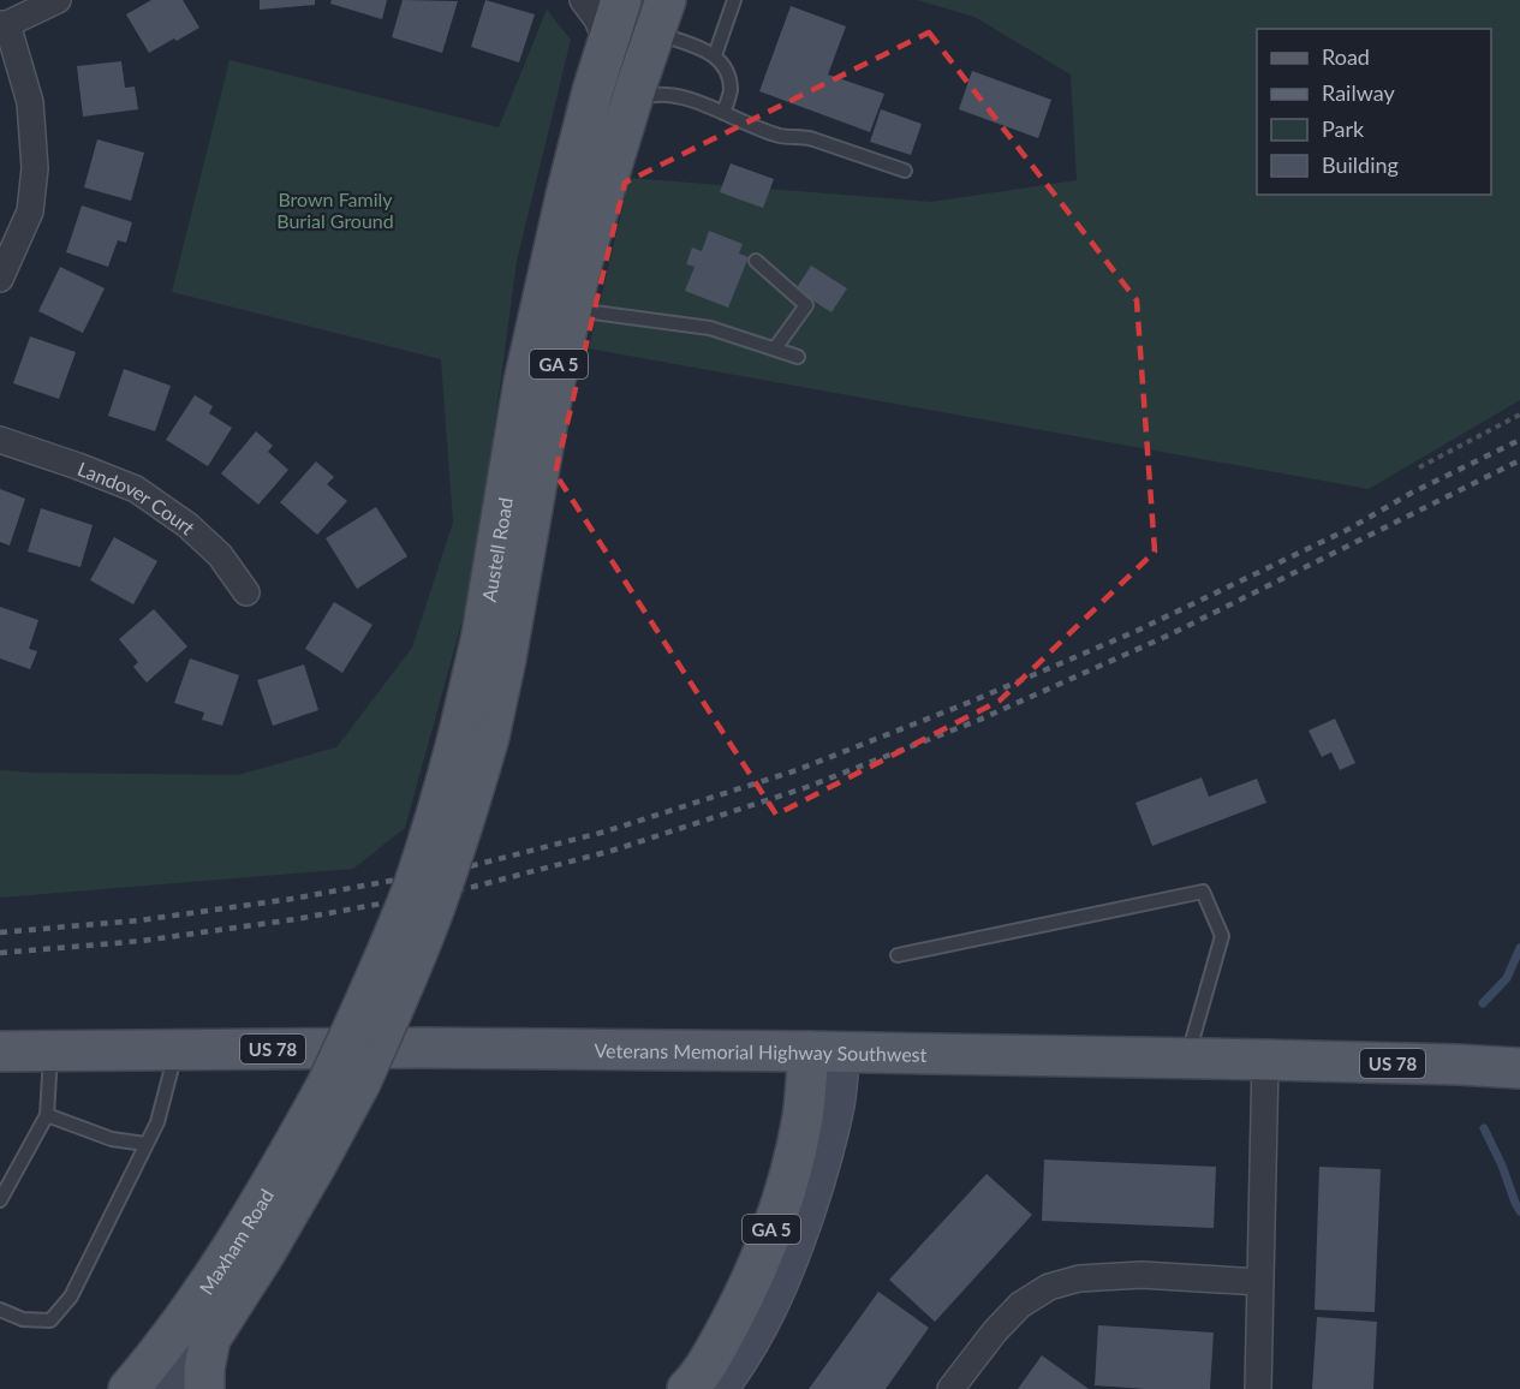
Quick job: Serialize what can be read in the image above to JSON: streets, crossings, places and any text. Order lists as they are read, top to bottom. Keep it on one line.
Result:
{"streets":{"main road":["GA 5","Austell Road","US 78","Veterans Memorial Highway Southwest","Maxham Road"],"street":["Landover Court"]},"crossings":[["GA 5","Veterans Memorial Highway Southwest"],["GA 5","Maxham Road"],["Austell Road","Maxham Road"]],"parks":["Brown Family Burial Ground"],"legend":["Road","Railway","Park","Building"]}
